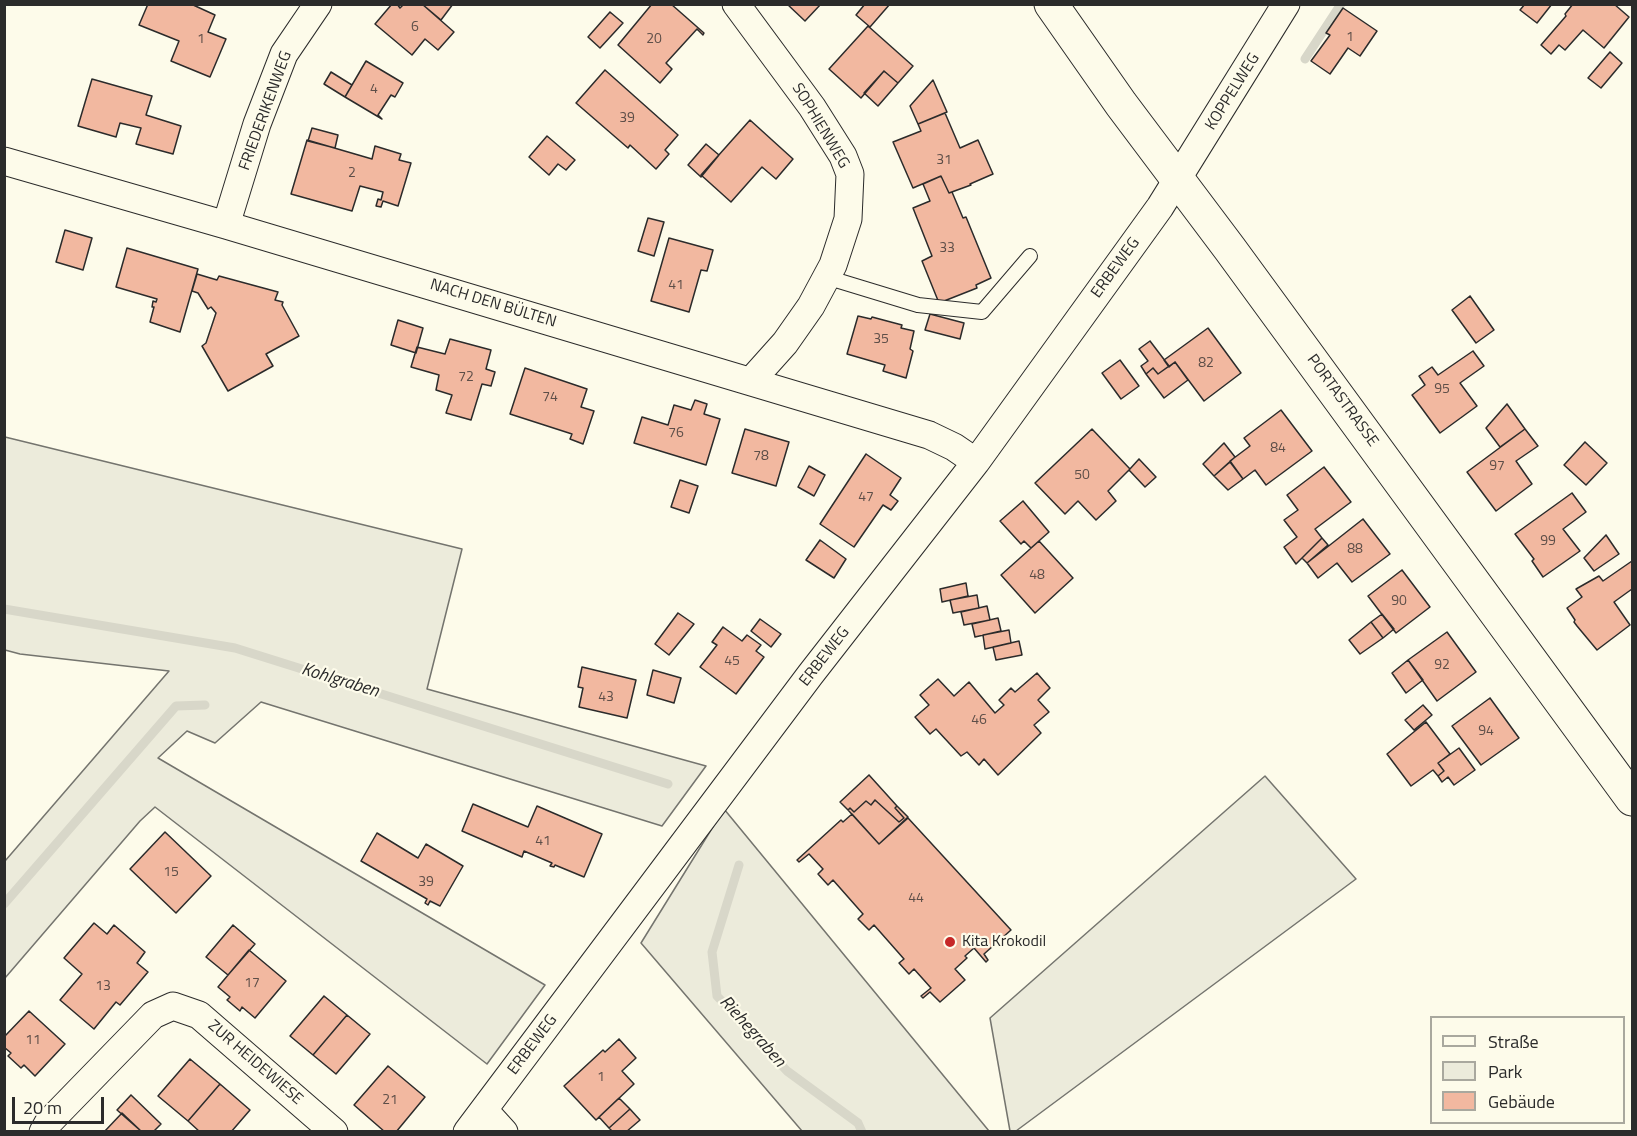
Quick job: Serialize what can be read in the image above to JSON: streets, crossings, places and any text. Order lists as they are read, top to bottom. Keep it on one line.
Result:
{"streets":{"main road":["PORTASTRASSE"],"street":["KOPPELWEG","FRIEDERIKENWEG","SOPHIENWEG","ERBEWEG","NACH DEN BÜLTEN","ZUR HEIDEWIESE"]},"crossings":[["KOPPELWEG","ERBEWEG"],["KOPPELWEG","PORTASTRASSE"],["FRIEDERIKENWEG","NACH DEN BÜLTEN"],["SOPHIENWEG","NACH DEN BÜLTEN"],["ERBEWEG","NACH DEN BÜLTEN"],["ERBEWEG","PORTASTRASSE"]],"water":["Kohlgraben","Riehegraben"],"places":["Kita Krokodil"],"house_numbers":["6","1","1","20","4","39","31","2","33","41","35","82","72","95","74","76","84","78","97","50","47","99","88","48","90","45","92","43","46","94","41","15","39","44","17","13","11","1","21"],"legend":["Straße","Park","Gebäude"],"scale_bar":"20 m"}
